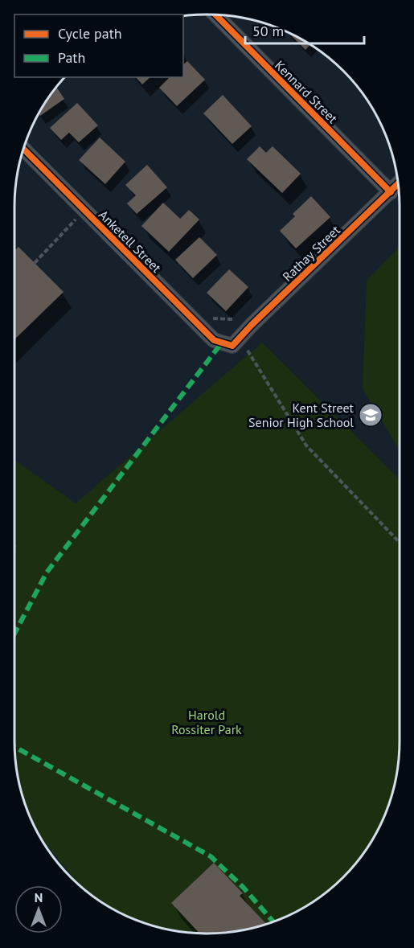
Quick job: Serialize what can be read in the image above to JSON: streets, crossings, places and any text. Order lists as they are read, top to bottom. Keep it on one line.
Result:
{"streets":{"street":["Kennard Street","Anketell Street","Rathay Street"]},"crossings":[["Kennard Street","Rathay Street"],["Anketell Street","Rathay Street"]],"parks":["Harold Rossiter Park"],"places":{"school or university":["Kent Street Senior High School"]},"legend":["Cycle path","Path"],"scale_bar":"50 m","north":"top"}
